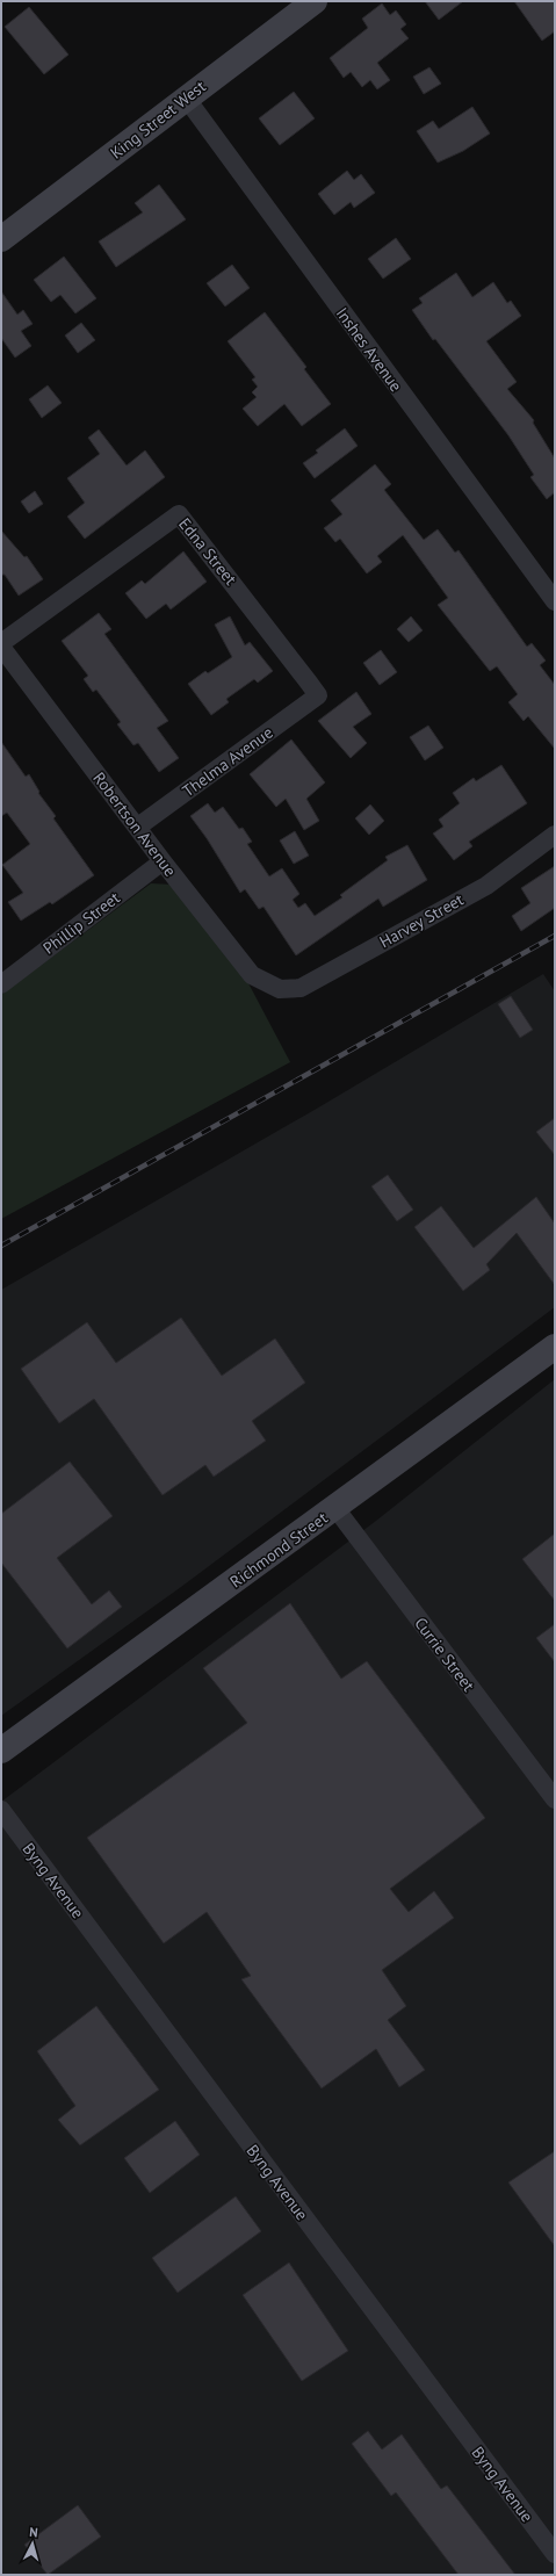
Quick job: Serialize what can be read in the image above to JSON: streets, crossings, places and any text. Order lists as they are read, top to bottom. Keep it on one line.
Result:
{"streets":{"main road":["King Street West","Richmond Street"],"street":["Inshes Avenue","Edna Street","Thelma Avenue","Robertson Avenue","Harvey Street","Phillip Street","Currie Street","Byng Avenue"]},"crossings":[["King Street West","Inshes Avenue"],["Edna Street","Thelma Avenue"],["Edna Street","Robertson Avenue"],["Thelma Avenue","Robertson Avenue"],["Robertson Avenue","Harvey Street"],["Robertson Avenue","Phillip Street"],["Richmond Street","Currie Street"]],"north":"top"}
